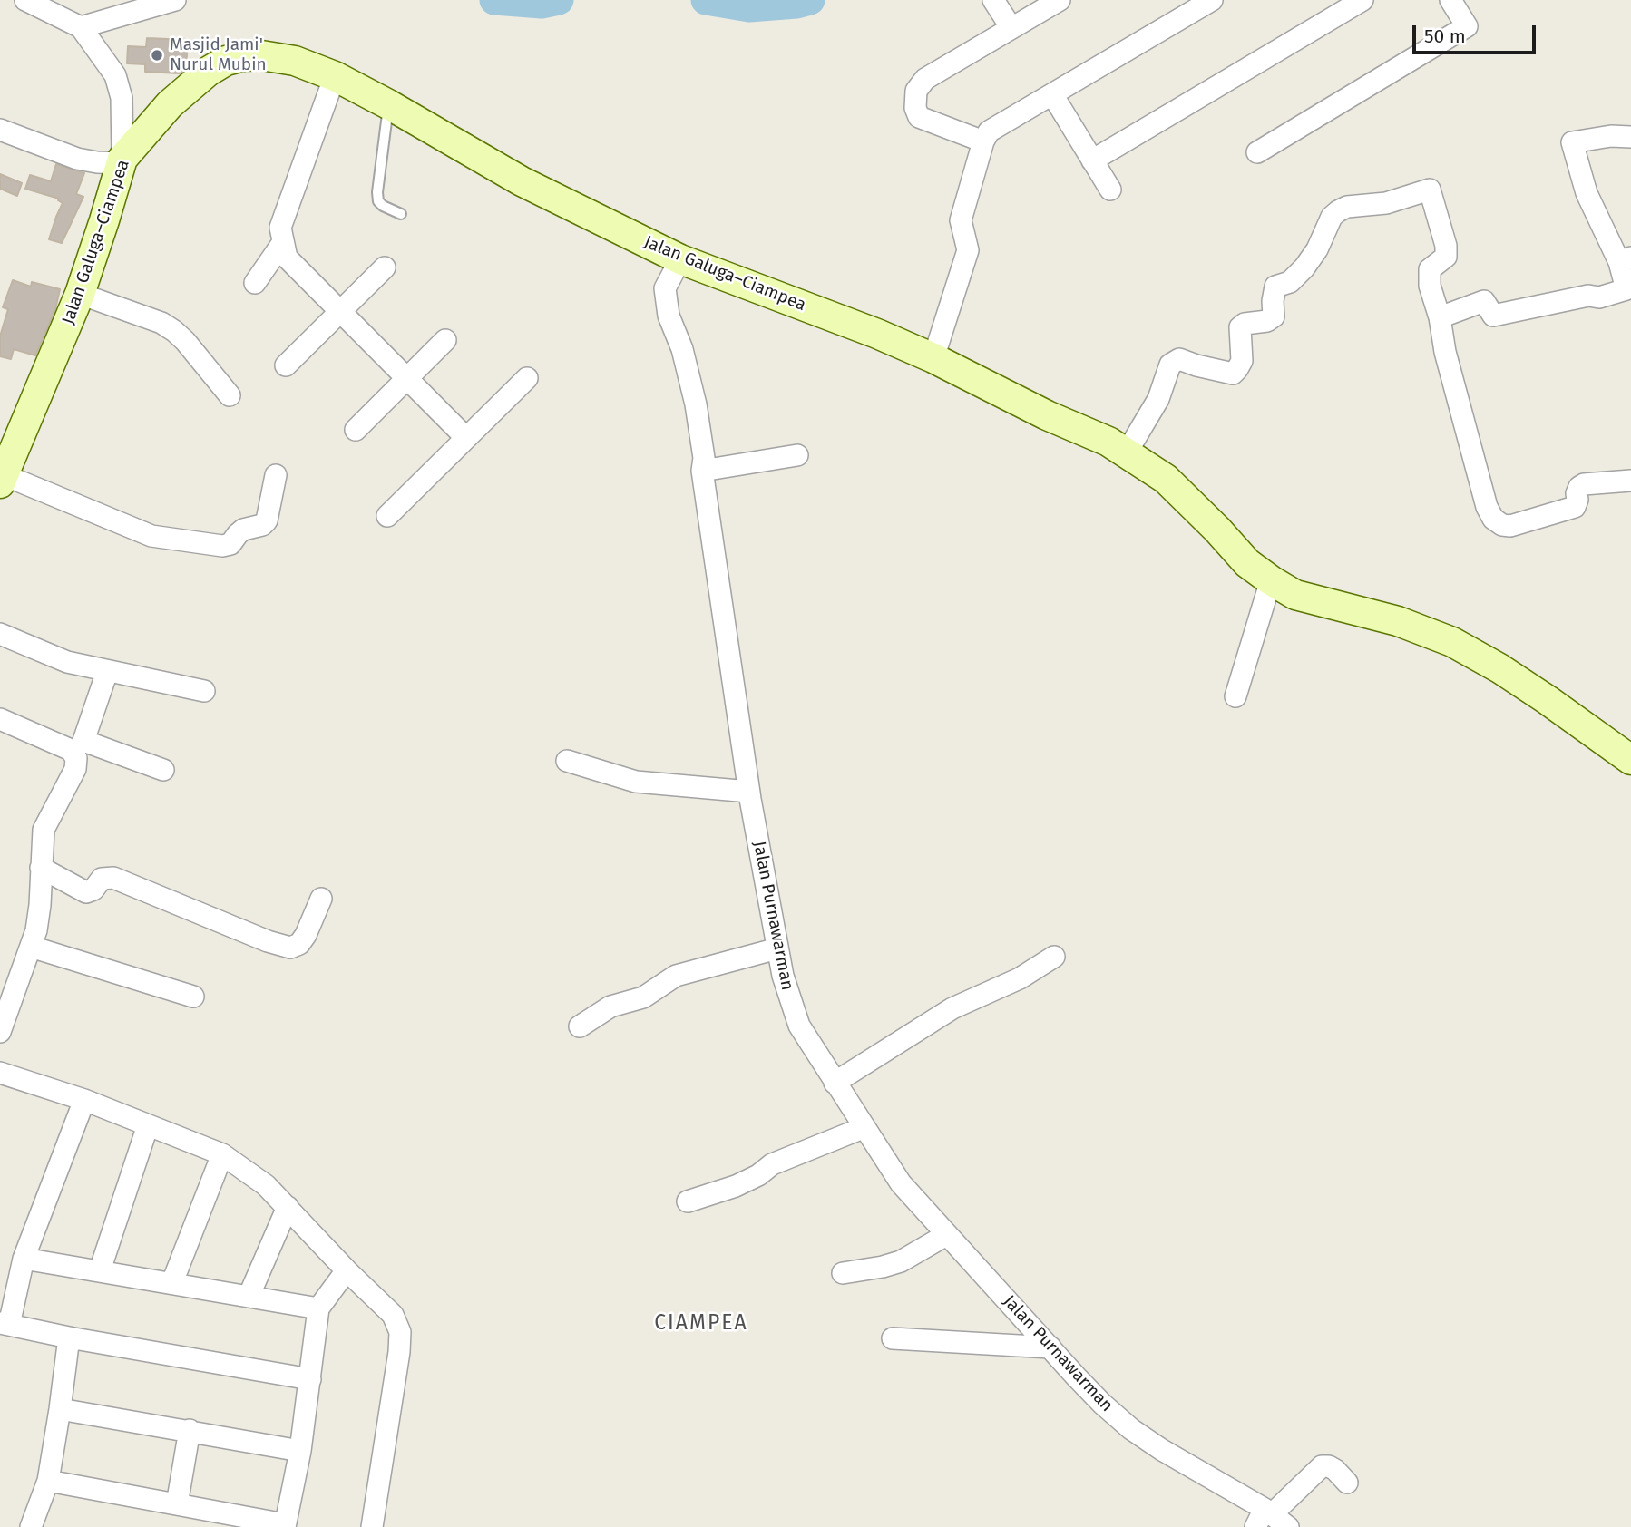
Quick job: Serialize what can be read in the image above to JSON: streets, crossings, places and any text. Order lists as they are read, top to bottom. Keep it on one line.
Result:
{"streets":{"street":["Jalan Galuga–Ciampea","Jalan Purnawarman"]},"crossings":[["Jalan Galuga–Ciampea","Jalan Purnawarman"]],"districts":["CIAMPEA"],"places":["Masjid Jami' Nurul Mubin"],"scale_bar":"50 m"}
